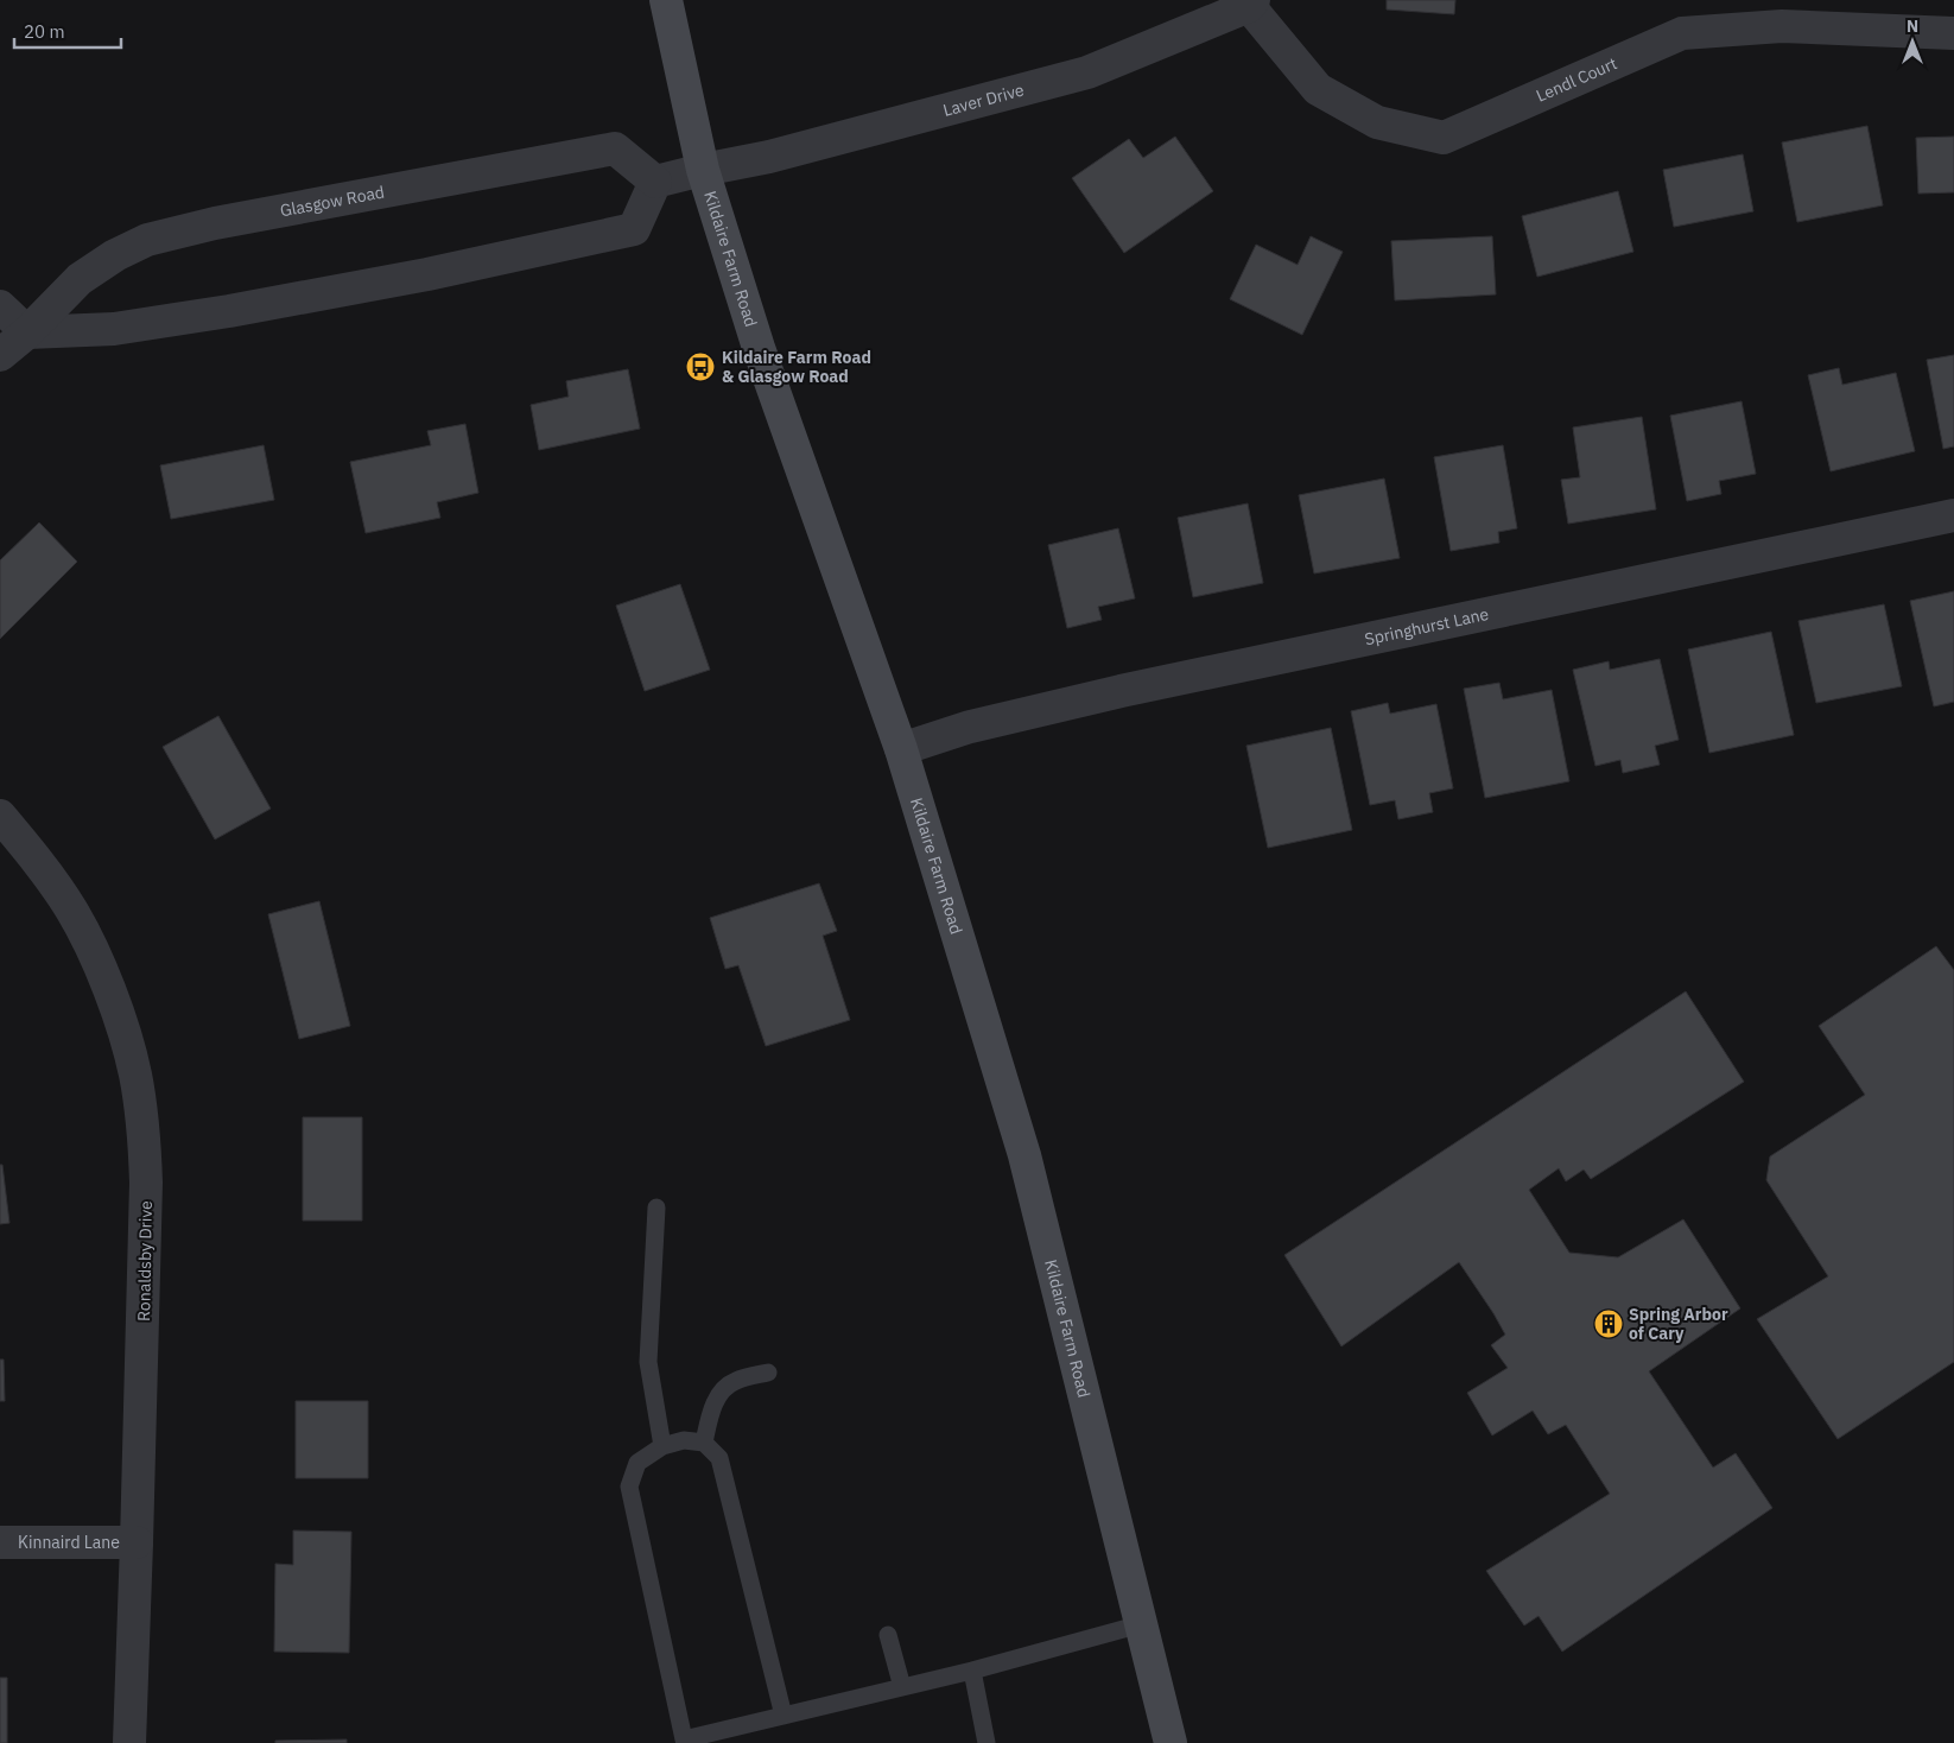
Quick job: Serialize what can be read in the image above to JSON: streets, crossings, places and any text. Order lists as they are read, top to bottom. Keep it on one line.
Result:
{"streets":{"main road":["Kildaire Farm Road"],"street":["Lendl Court","Laver Drive","Glasgow Road","Springhurst Lane","Ronaldsby Drive","Kinnaird Lane"]},"crossings":[["Lendl Court","Laver Drive"],["Laver Drive","Kildaire Farm Road"],["Kildaire Farm Road","Springhurst Lane"],["Ronaldsby Drive","Kinnaird Lane"]],"places":{"bus stop":["Kildaire Farm Road & Glasgow Road"],"building":["Spring Arbor of Cary"]},"scale_bar":"20 m","north":"top"}
